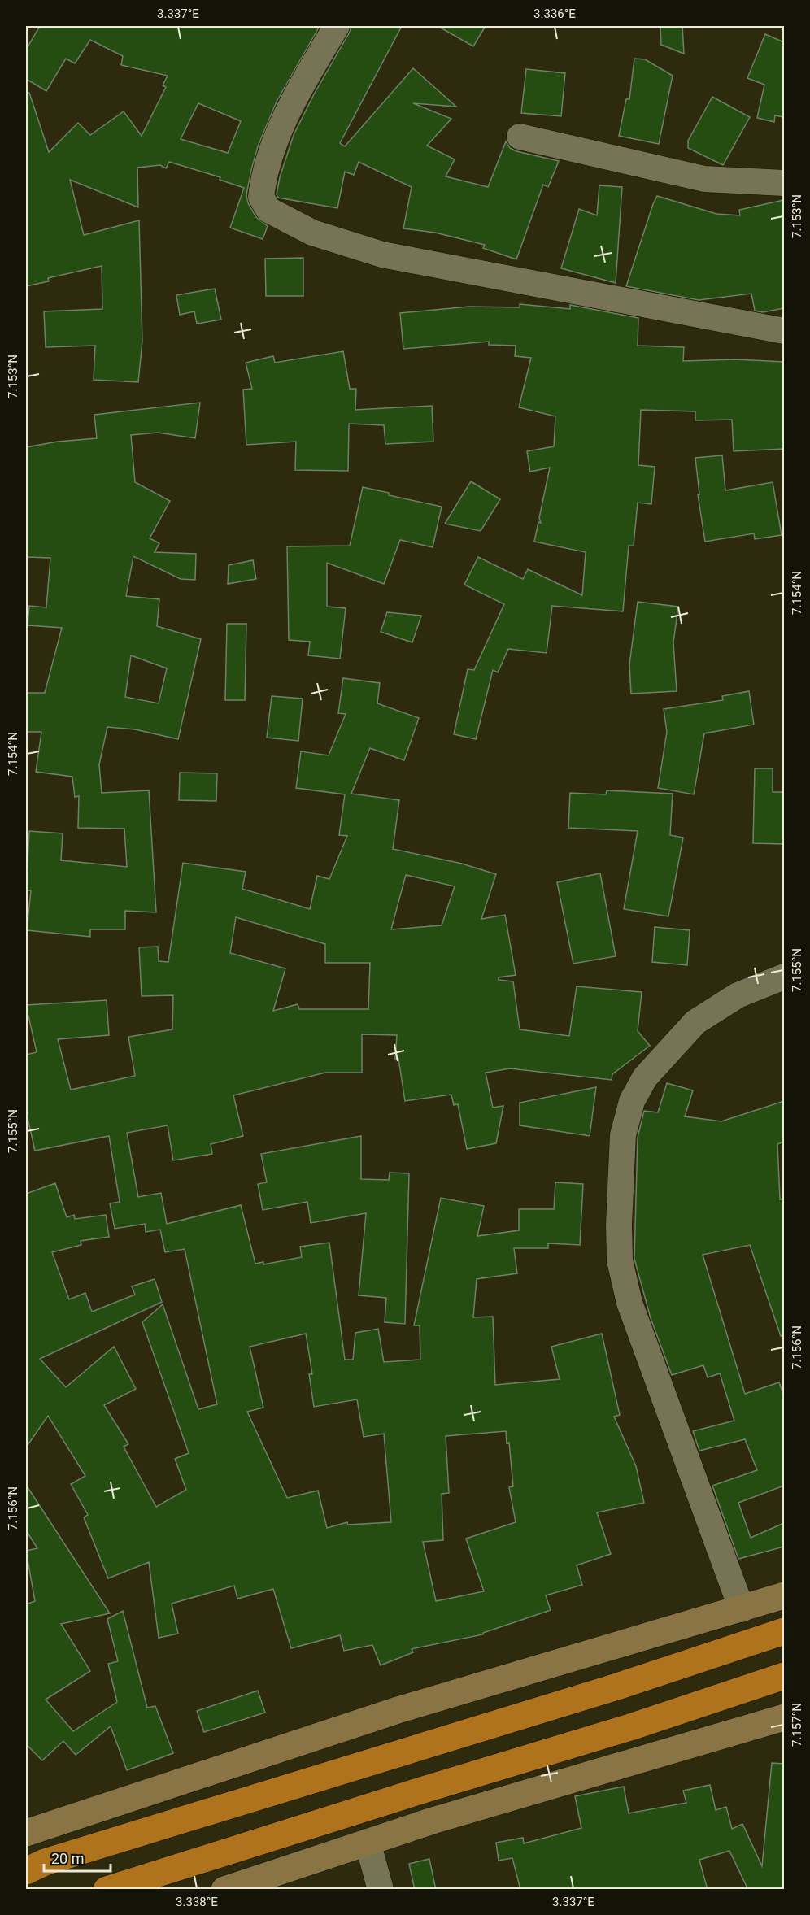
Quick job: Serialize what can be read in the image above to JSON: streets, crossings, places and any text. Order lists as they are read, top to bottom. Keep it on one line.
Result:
{"scale_bar":"20 m","coordinates":["3.337°E","3.336°E","7.153°N","7.154°N","7.155°N","7.156°N","7.157°N","3.338°E"]}
